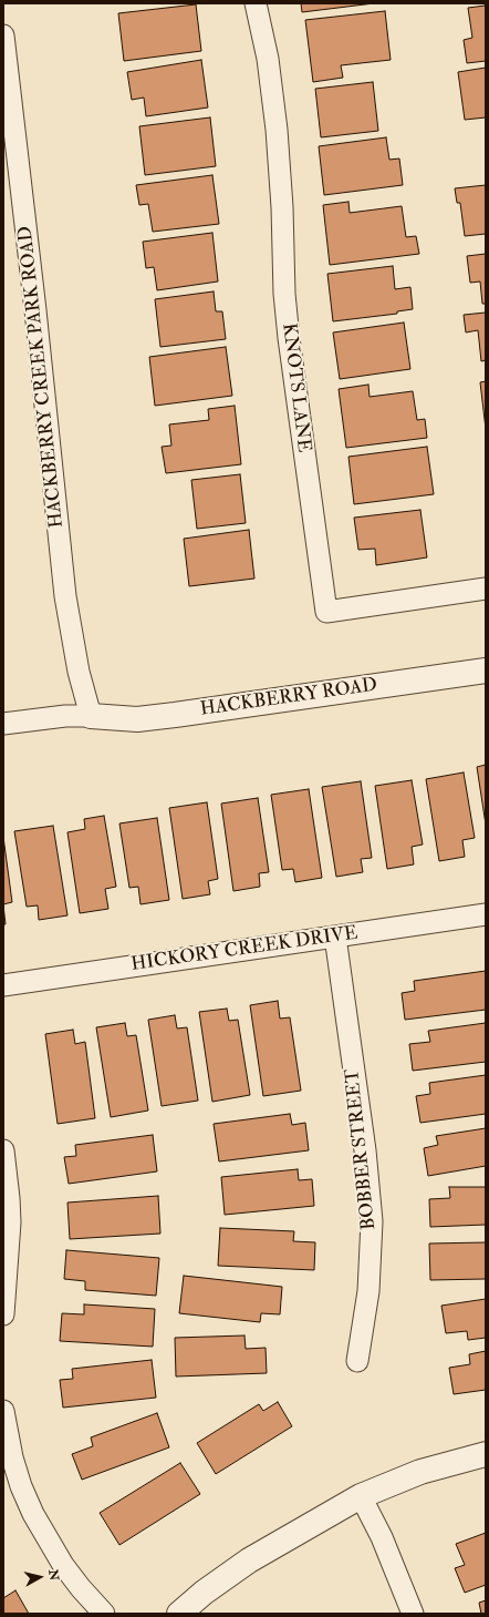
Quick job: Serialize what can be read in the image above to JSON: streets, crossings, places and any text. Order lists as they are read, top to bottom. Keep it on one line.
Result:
{"streets":{"street":["HACKBERRY CREEK PARK ROAD","KNOTS LANE","HACKBERRY ROAD","HICKORY CREEK DRIVE","BOBBER STREET"]},"crossings":[["HACKBERRY CREEK PARK ROAD","HACKBERRY ROAD"],["HICKORY CREEK DRIVE","BOBBER STREET"]],"north":"right"}
